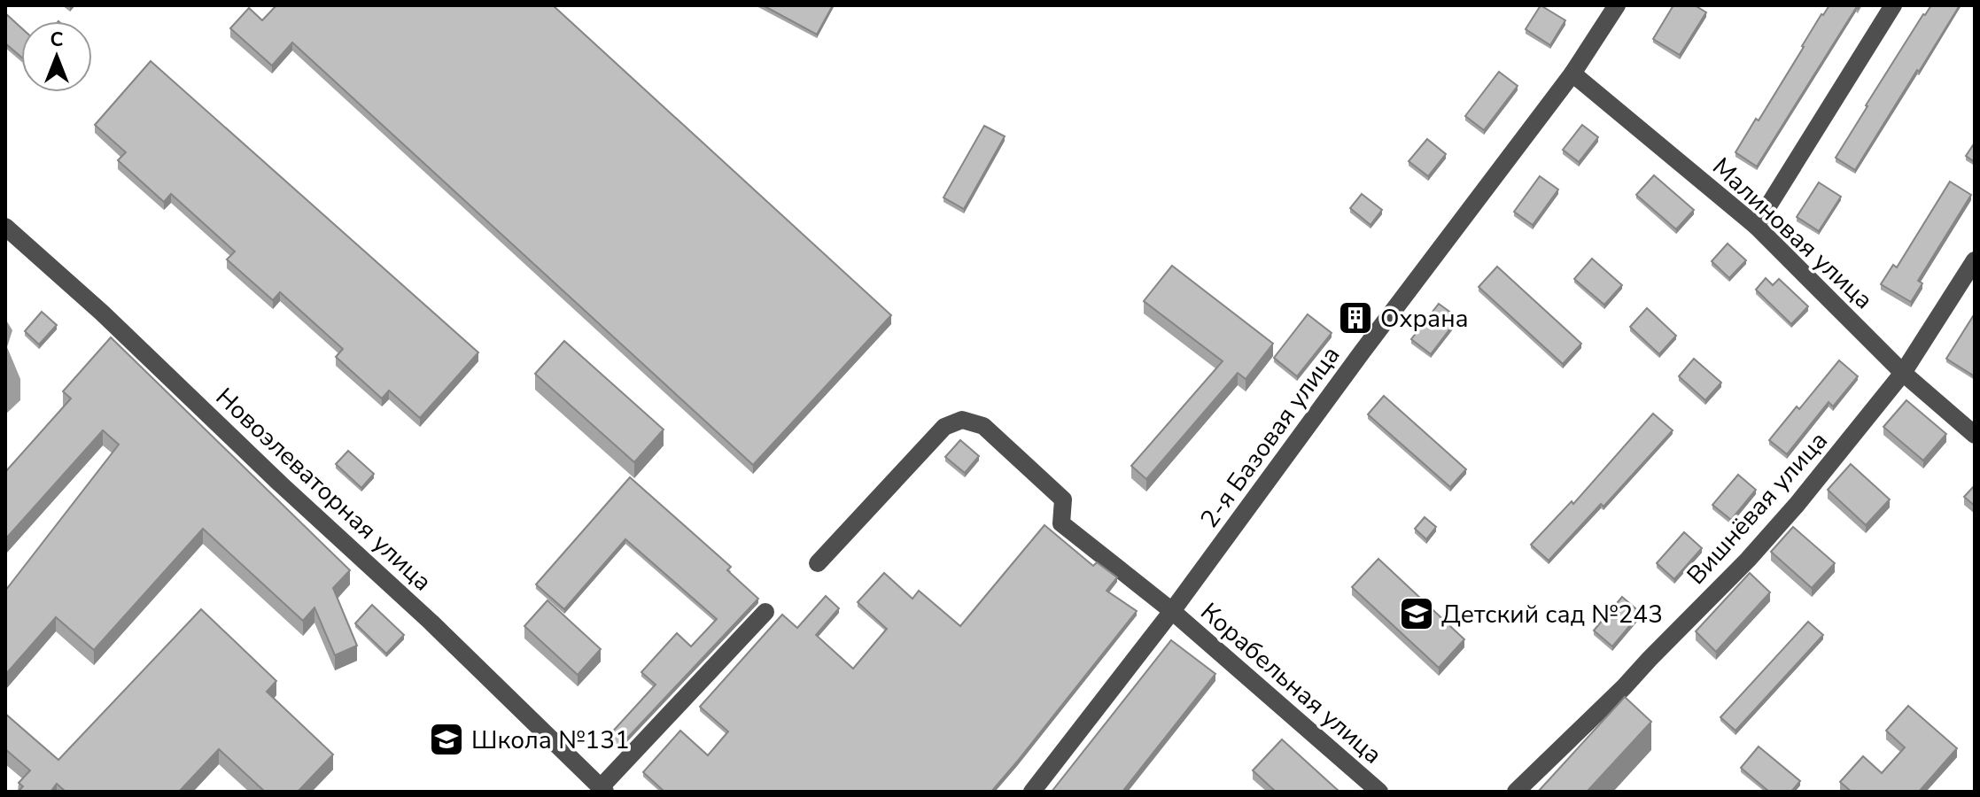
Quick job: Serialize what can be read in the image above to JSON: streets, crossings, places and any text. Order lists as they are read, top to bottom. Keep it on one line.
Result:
{"streets":{"street":["Малиновая улица","2-я Базовая улица","Новоэлеваторная улица","Вишнёвая улица","Корабельная улица"]},"crossings":[["Малиновая улица","2-я Базовая улица"],["Малиновая улица","Вишнёвая улица"],["2-я Базовая улица","Корабельная улица"]],"places":{"building":["Охрана"],"school or university":["Детский сад №243","Школа №131"]},"north":"top"}
